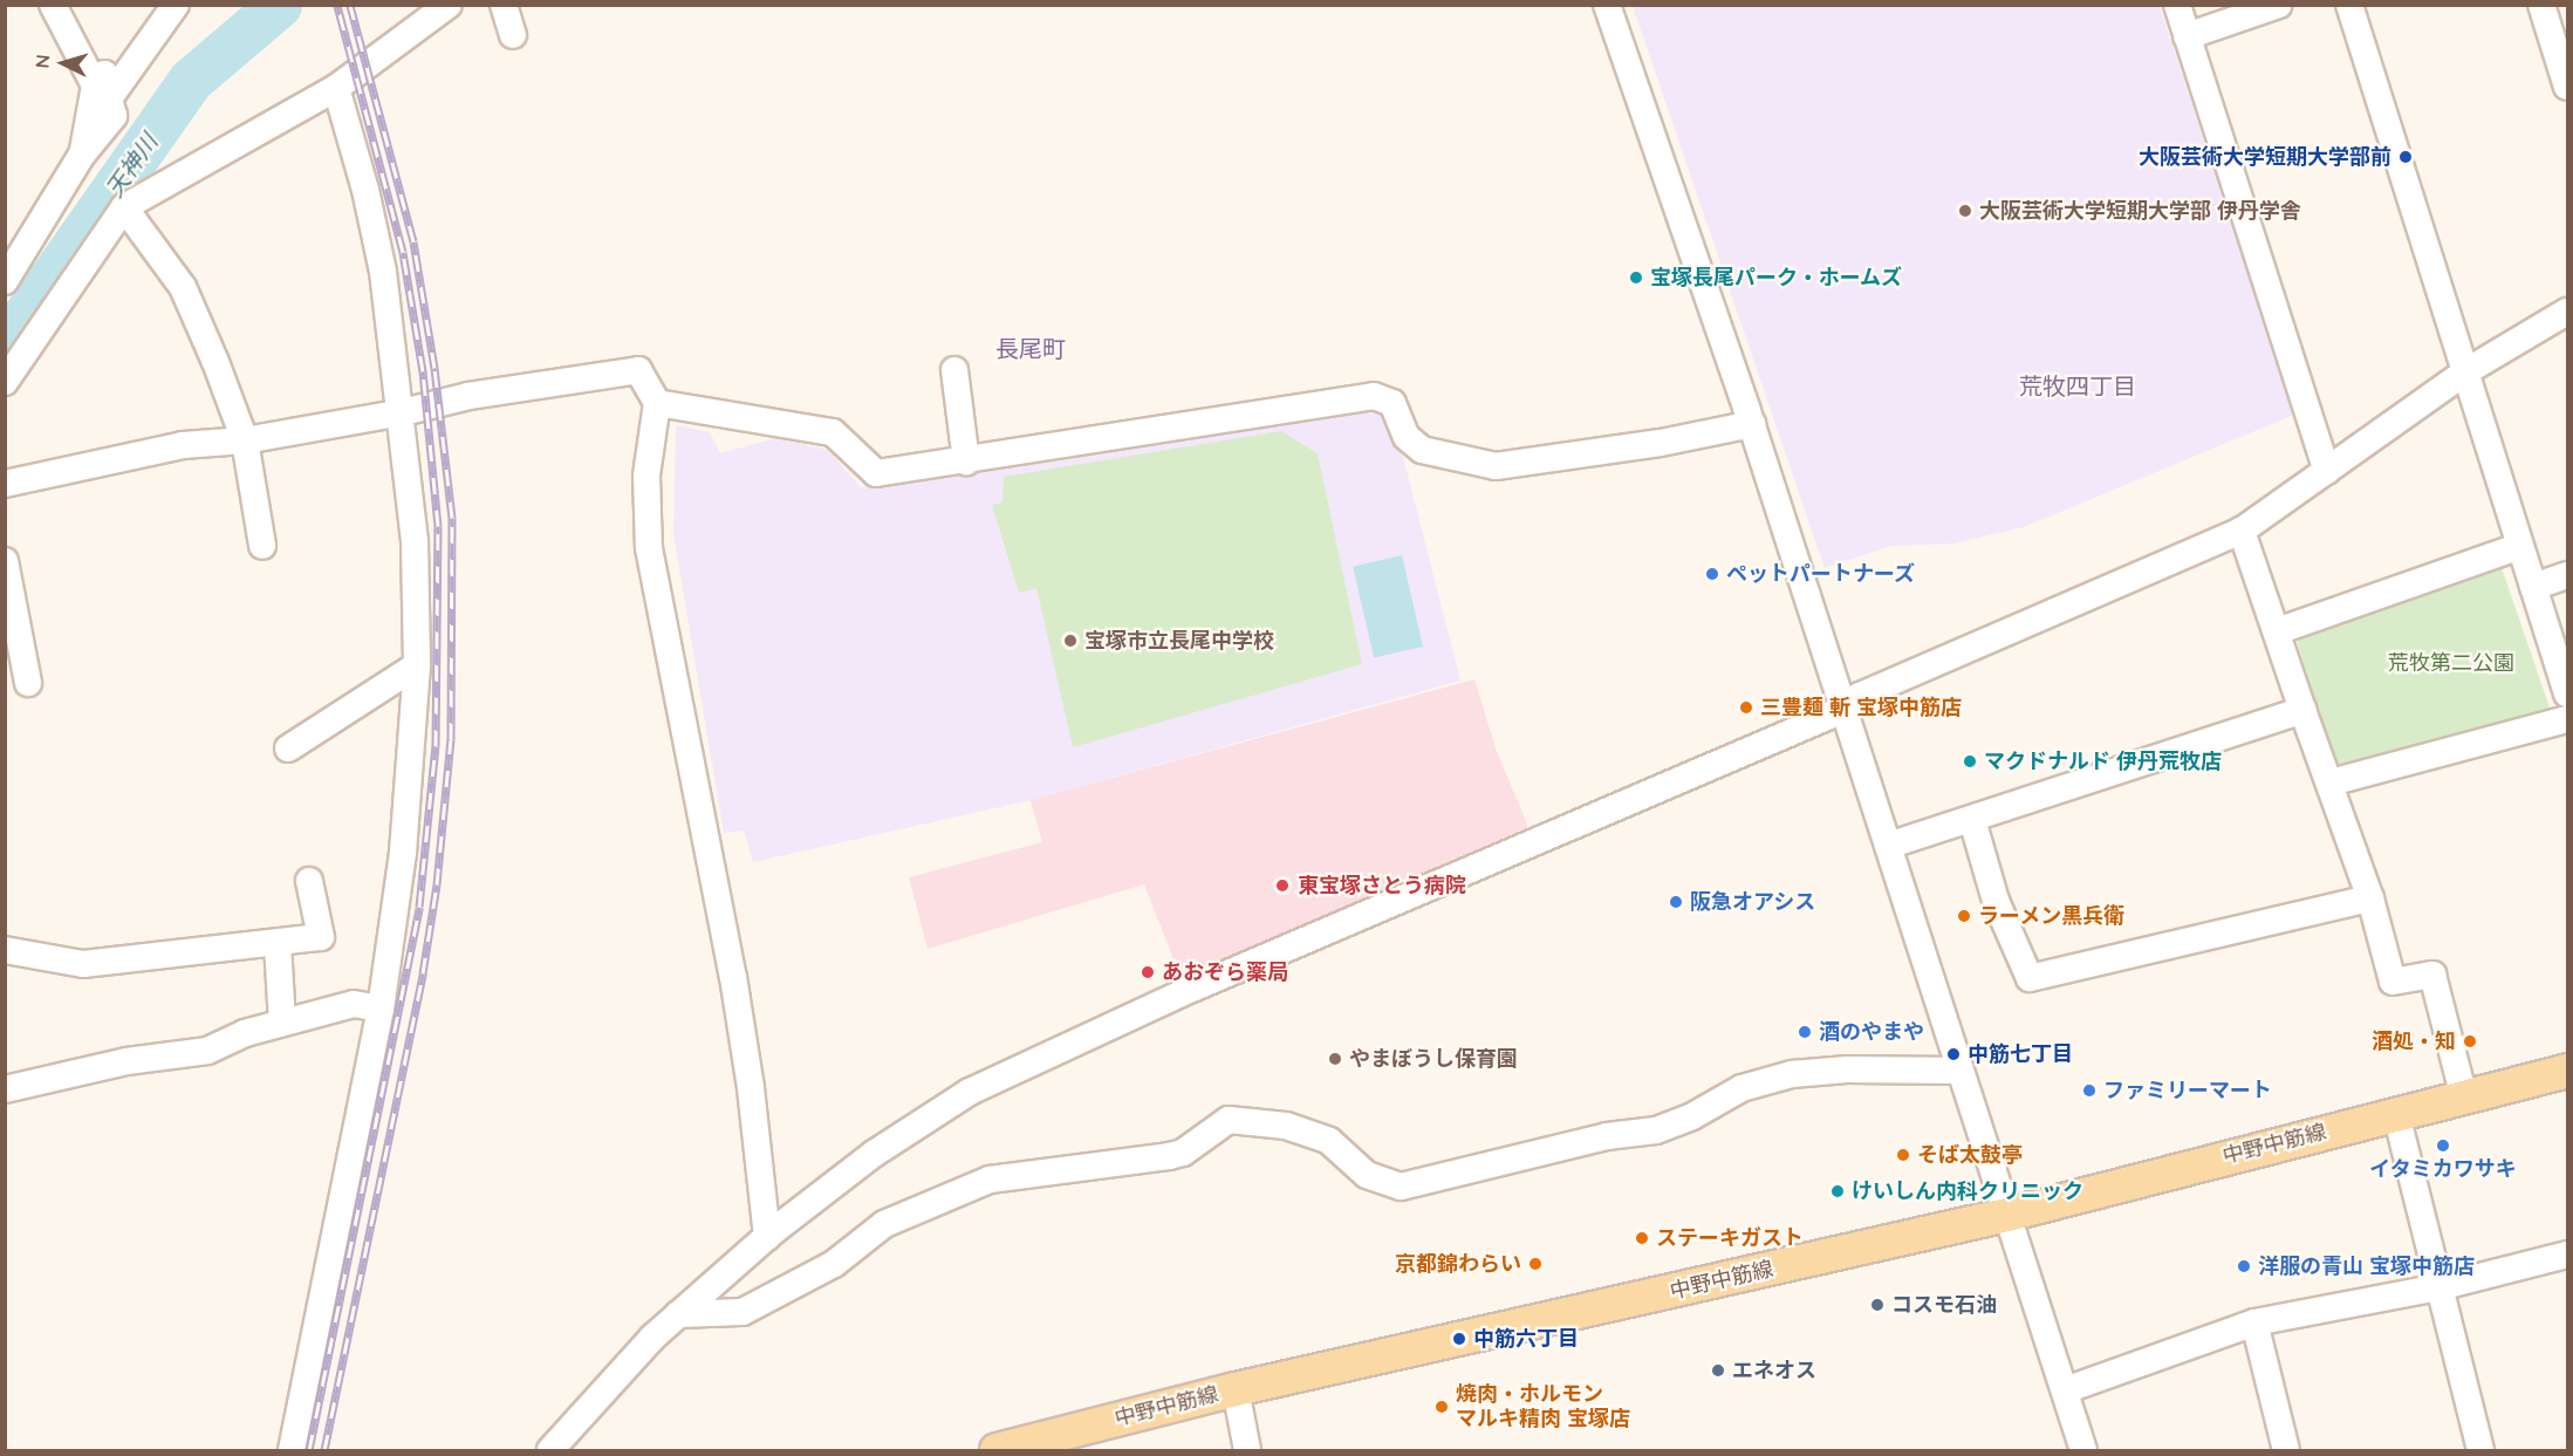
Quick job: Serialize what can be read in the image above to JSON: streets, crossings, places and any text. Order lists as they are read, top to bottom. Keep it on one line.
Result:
{"streets":{"main road":["中野中筋線"]},"districts":["長尾町","荒牧四丁目"],"water":["天神川"],"parks":["荒牧第二公園"],"places":["大阪芸術大学短期大学部前","大阪芸術大学短期大学部 伊丹学舎","宝塚長尾パーク・ホームズ","ペットパートナーズ","宝塚市立長尾中学校","三豊麺 斬 宝塚中筋店","マクドナルド 伊丹荒牧店","東宝塚さとう病院","阪急オアシス","ラーメン黒兵衛","あおぞら薬局","酒のやまや","酒処・知","中筋七丁目","やまぼうし保育園","ファミリーマート","イタミカワサキ","そば太鼓亭","けいしん内科クリニック","ステーキガスト","京都錦わらい","洋服の青山 宝塚中筋店","コスモ石油","中筋六丁目","エネオス","焼肉・ホルモン マルキ精肉 宝塚店"],"north":"left"}
